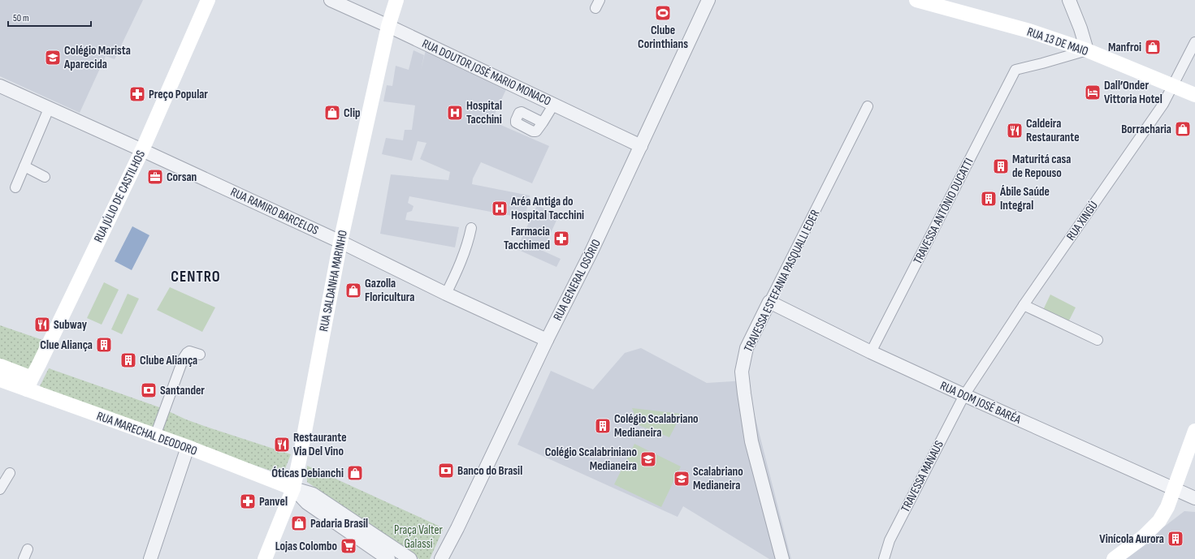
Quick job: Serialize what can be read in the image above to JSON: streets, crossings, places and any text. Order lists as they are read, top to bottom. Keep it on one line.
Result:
{"streets":{"main road":["RUA 13 DE MAIO","RUA JÚLIO DE CASTILHOS","RUA SALDANHA MARINHO","RUA MARECHAL DEODORO"],"street":["RUA DOUTOR JOSÉ MARIO MONACO","RUA RAMIRO BARCELOS","TRAVESSA ANTÔNIO DUCATTI","RUA XINGÚ","RUA GENERAL OSÓRIO","TRAVESSA ESTEFANIA PASQUALLI EDER","RUA DOM JOSÉ BARÉA","TRAVESSA MANAUS"]},"crossings":[["RUA 13 DE MAIO","TRAVESSA ANTÔNIO DUCATTI"],["RUA 13 DE MAIO","RUA XINGÚ"],["RUA DOUTOR JOSÉ MARIO MONACO","RUA GENERAL OSÓRIO"],["RUA DOUTOR JOSÉ MARIO MONACO","RUA SALDANHA MARINHO"],["RUA JÚLIO DE CASTILHOS","RUA RAMIRO BARCELOS"],["RUA JÚLIO DE CASTILHOS","RUA MARECHAL DEODORO"],["RUA RAMIRO BARCELOS","RUA GENERAL OSÓRIO"],["RUA RAMIRO BARCELOS","RUA SALDANHA MARINHO"],["TRAVESSA ANTÔNIO DUCATTI","RUA DOM JOSÉ BARÉA"],["RUA XINGÚ","RUA DOM JOSÉ BARÉA"],["RUA XINGÚ","TRAVESSA MANAUS"],["RUA SALDANHA MARINHO","RUA MARECHAL DEODORO"],["TRAVESSA ESTEFANIA PASQUALLI EDER","RUA DOM JOSÉ BARÉA"],["RUA DOM JOSÉ BARÉA","TRAVESSA MANAUS"]],"districts":["CENTRO"],"parks":["Praça Valter Galassi"],"places":{"sports":["Clube Corinthians"],"shop":["Manfroi","Clip","Borracharia","Gazolla Floricultura","Óticas Debianchi","Padaria Brasil"],"school or university":["Colégio Marista Aparecida","Colégio Scalabriniano Medianeira","Scalabriano Medianeira"],"hotel":["Dall’Onder Vittoria Hotel"],"pharmacy":["Preço Popular","Farmacia Tacchimed","Panvel"],"hospital":["Hospital Tacchini","Aréa Antiga do Hospital Tacchini"],"restaurant":["Caldeira Restaurante","Subway","Restaurante Via Del Vino"],"building":["Maturitá casa de Repouso","Ábile Saúde Integral","Clue Aliança","Clube Aliança","Colégio Scalabriano Medianeira","Vinícola Aurora"],"office":["Corsan"],"bank":["Santander","Banco do Brasil"],"supermarket":["Lojas Colombo"]},"scale_bar":"50 m"}
